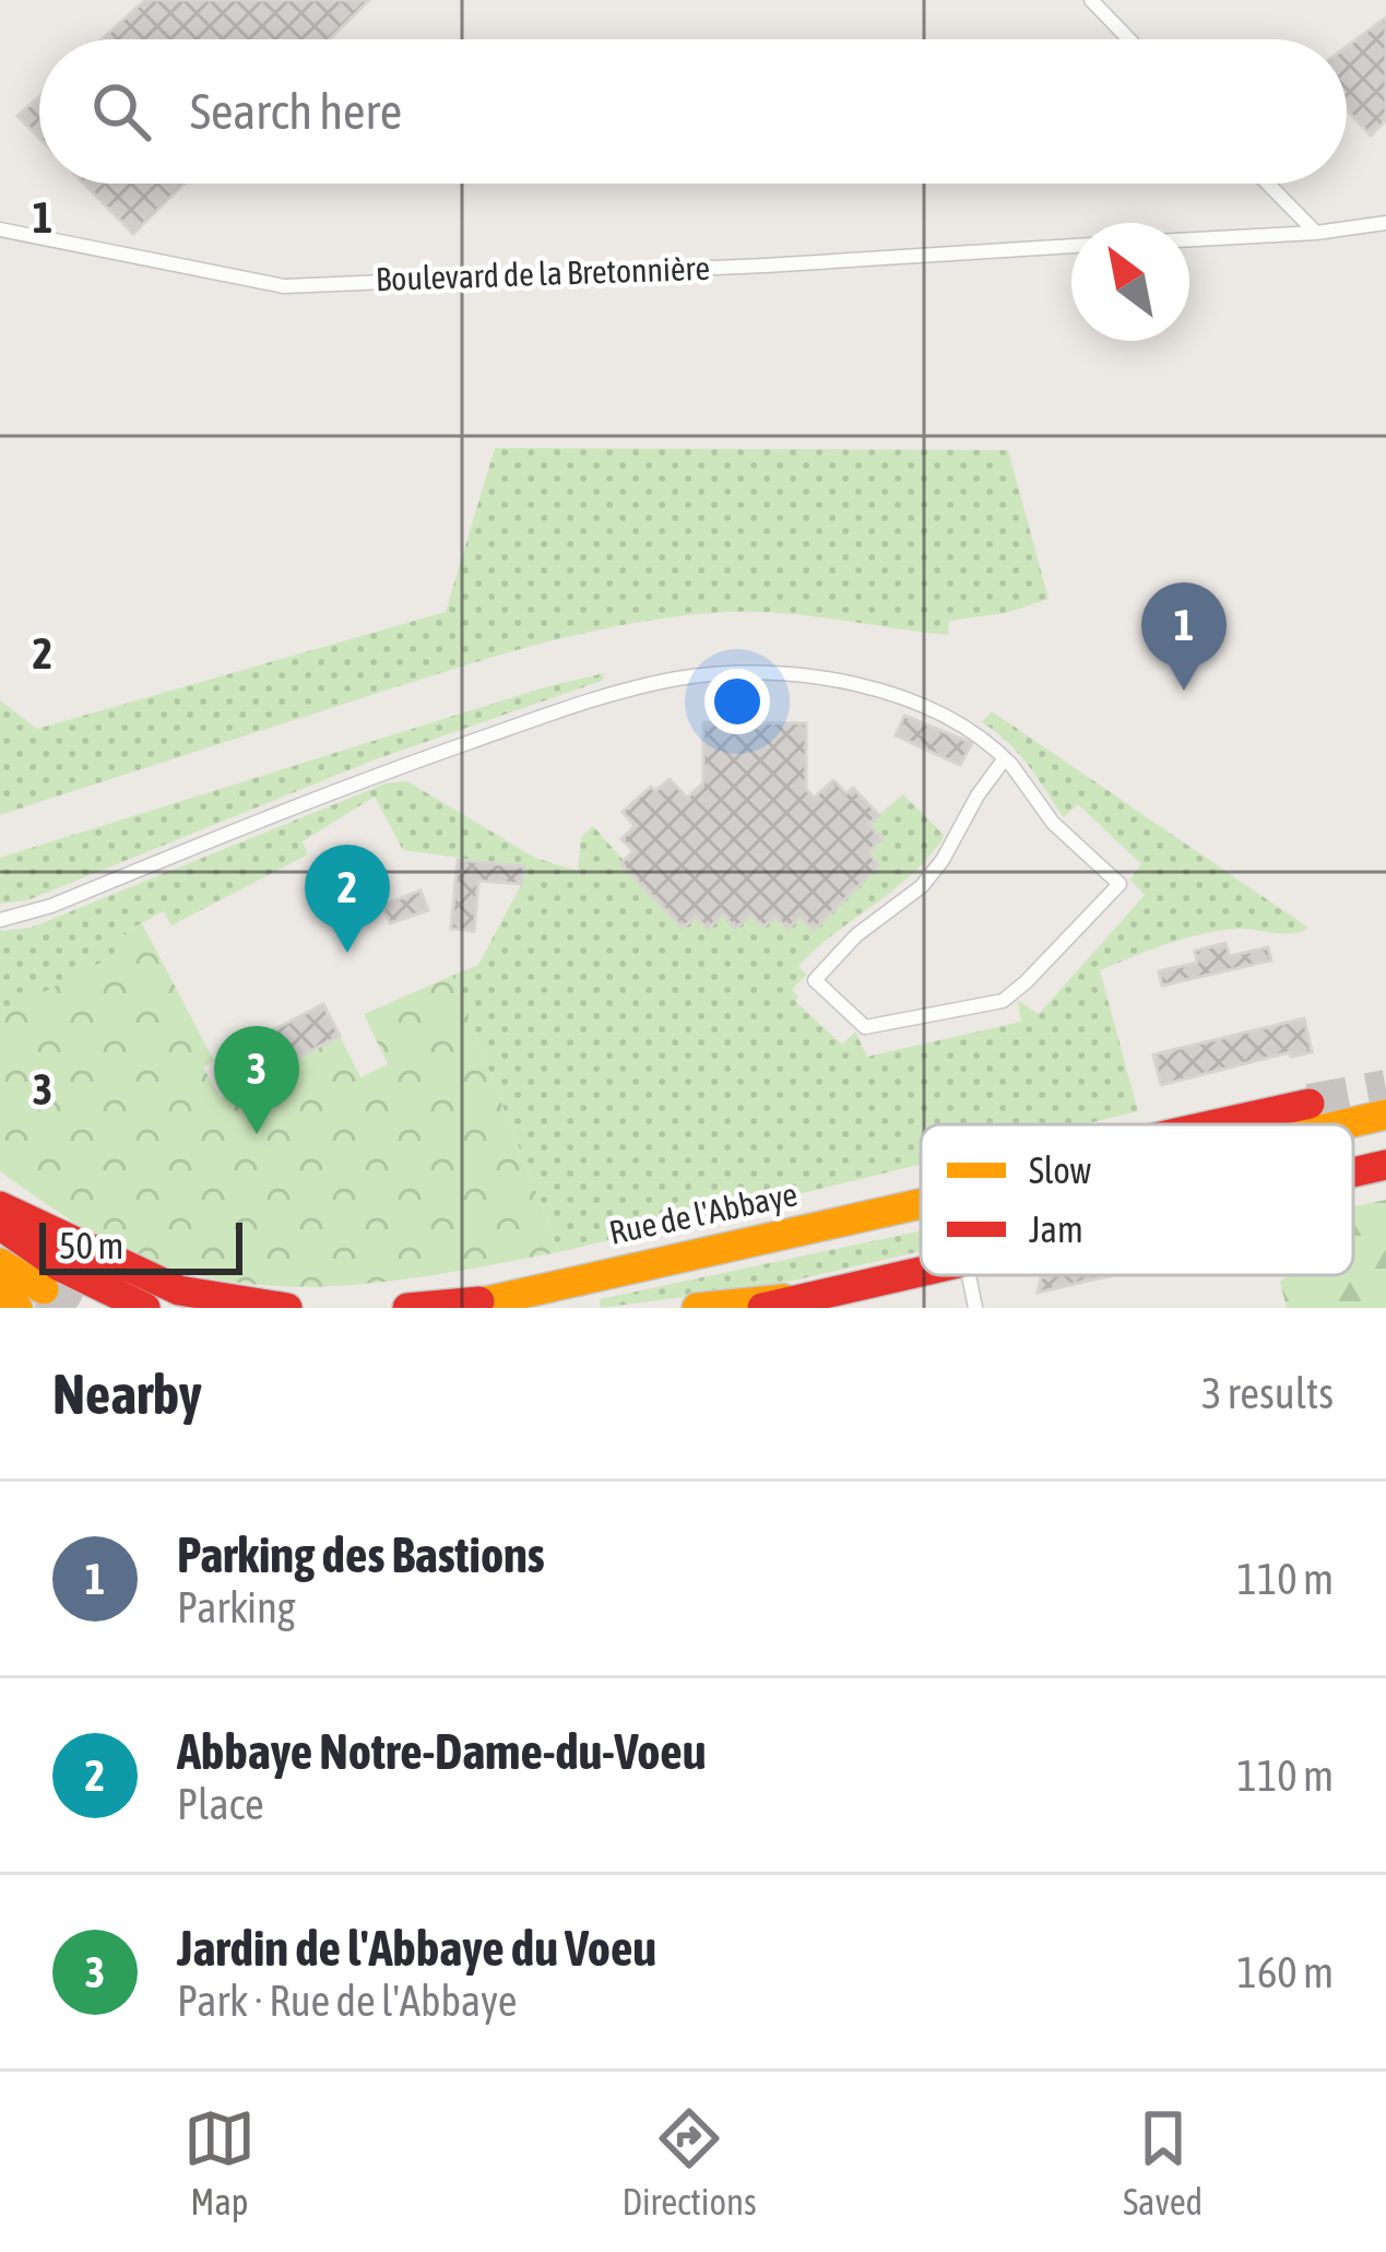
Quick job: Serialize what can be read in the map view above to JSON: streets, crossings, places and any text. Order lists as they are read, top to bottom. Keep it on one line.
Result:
{"streets":{"main road":["Rue de l'Abbaye"],"lane":["Boulevard de la Bretonnière"]},"legend":["Slow","Jam"],"scale_bar":"50 m","north":"top left","page":{"search":"Search here","pins":["1","2","3"],"scale":"50 m","heading":["Nearby","3 results"],"list":[{"mark":"1","name":"Parking des Bastions","note":"Parking","value":"110 m"},{"mark":"2","name":"Abbaye Notre-Dame-du-Voeu","note":"Place","value":"110 m"},{"mark":"3","name":"Jardin de l'Abbaye du Voeu","note":"Park · Rue de l'Abbaye","value":"160 m"}],"nav":["Map","Directions","Saved"]},"grid":{"rows":["1","2","3"]}}
